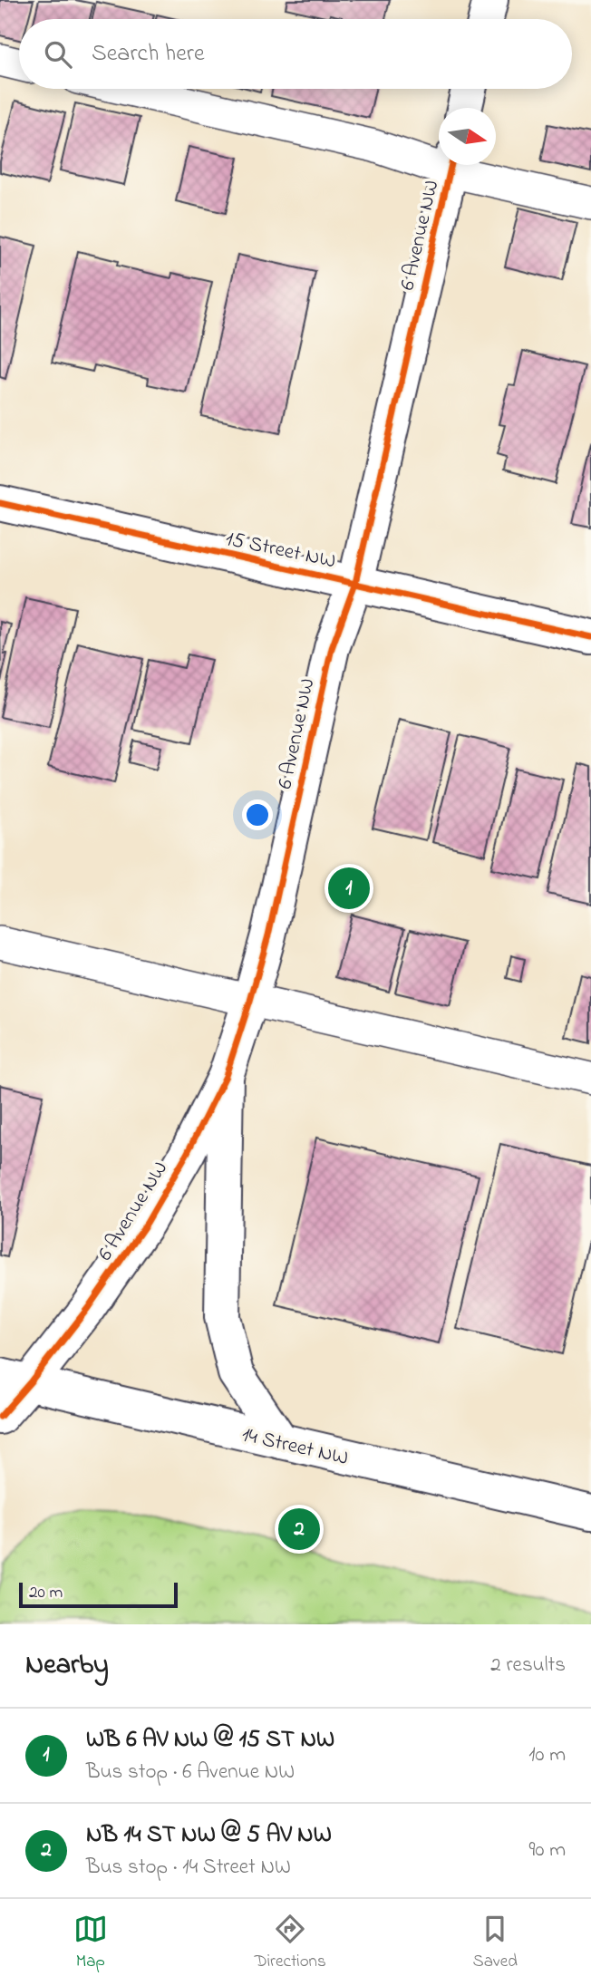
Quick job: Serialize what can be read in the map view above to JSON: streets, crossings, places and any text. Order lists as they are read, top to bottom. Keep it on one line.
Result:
{"streets":{"street":["6 Avenue NW","15 Street NW","14 Street NW"]},"crossings":[["6 Avenue NW","15 Street NW"],["6 Avenue NW","14 Street NW"]],"scale_bar":"20 m","north":"right","page":{"search":"Search here","pins":["1","2"],"scale":"20 m","heading":["Nearby","2 results"],"list":[{"mark":"1","name":"WB 6 AV NW @ 15 ST NW","note":"Bus stop · 6 Avenue NW","value":"10 m"},{"mark":"2","name":"NB 14 ST NW @ 5 AV NW","note":"Bus stop · 14 Street NW","value":"90 m"}],"nav":["Map","Directions","Saved"]}}
